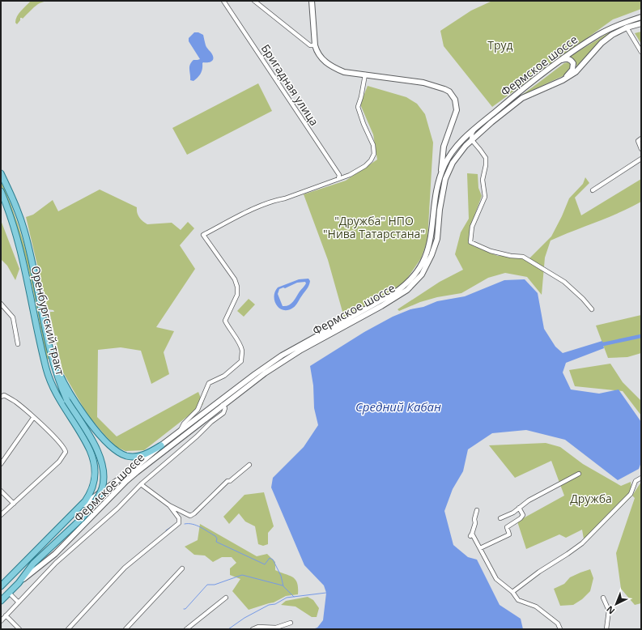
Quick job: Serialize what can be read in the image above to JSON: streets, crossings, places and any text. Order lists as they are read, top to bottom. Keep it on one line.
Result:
{"streets":{"main road":["Фермское шоссе","Оренбургский тракт"],"street":["Бригадная улица"]},"crossings":[["Фермское шоссе","Оренбургский тракт"]],"water":["Средний Кабан"],"parks":["Труд","\"Дружба\" НПО \"Нива Татарстана\"","Дружба"],"north":"bottom left"}
